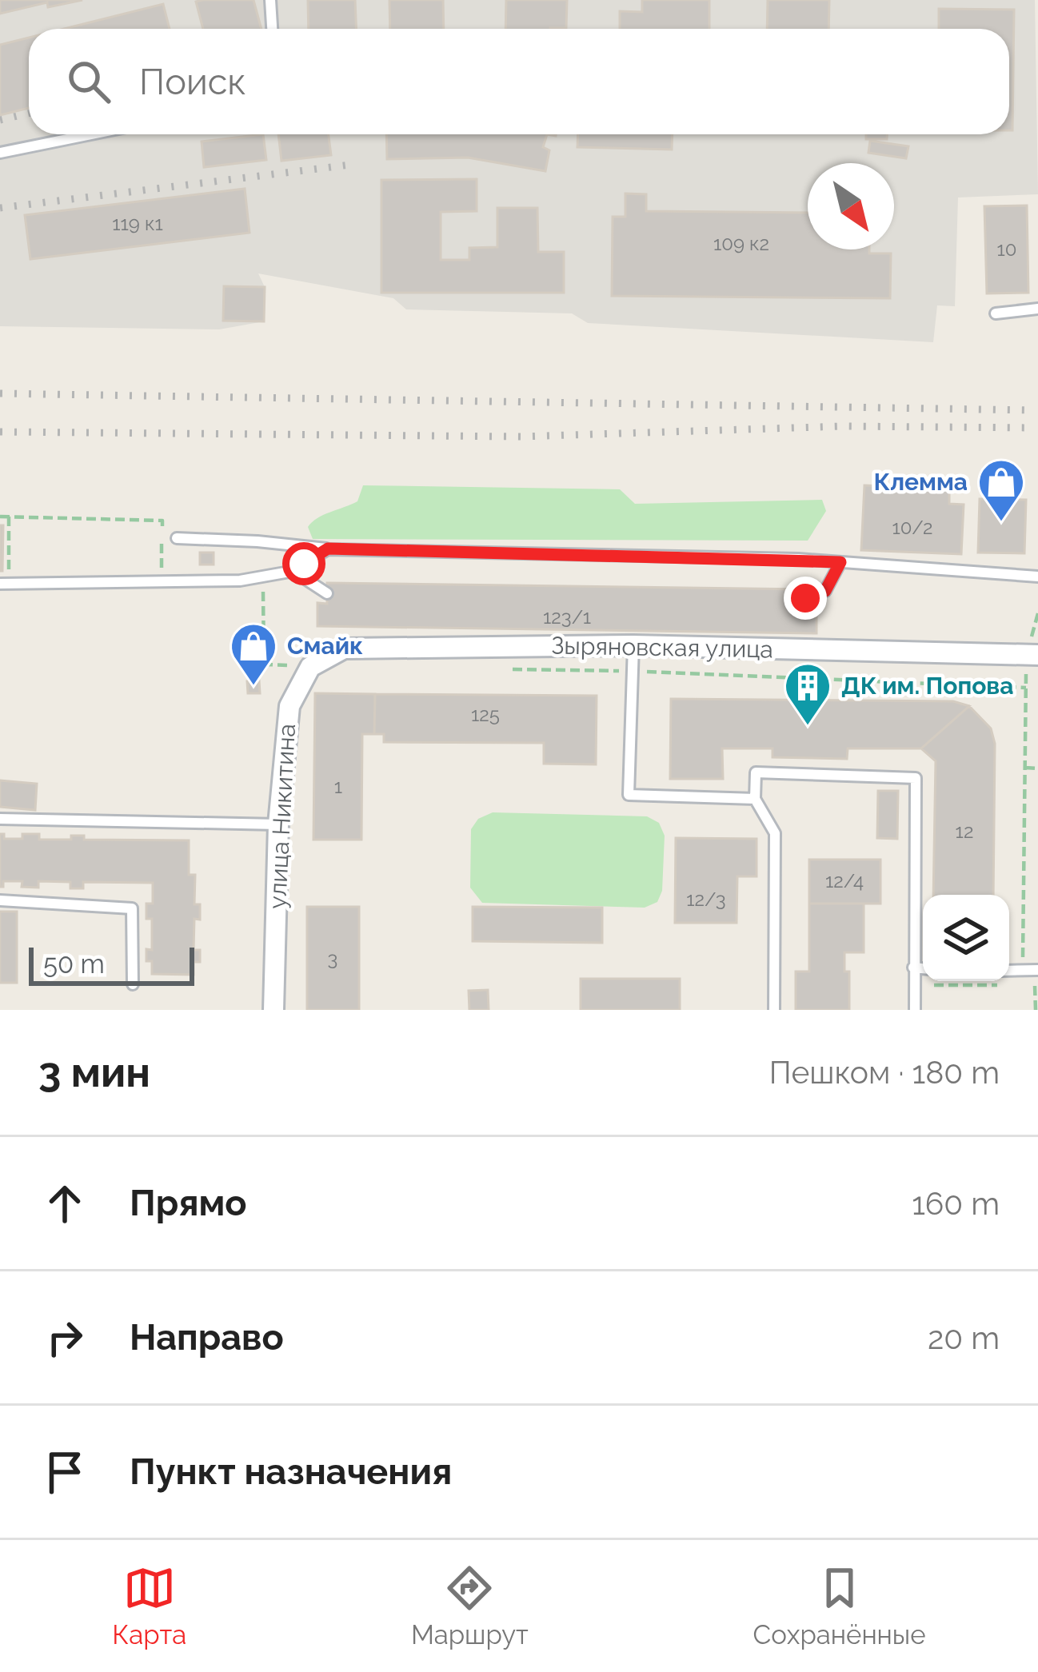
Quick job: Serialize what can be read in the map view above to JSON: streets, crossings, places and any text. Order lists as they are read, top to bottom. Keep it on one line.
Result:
{"streets":{"street":["Зыряновская улица","улица Никитина"]},"crossings":[["Зыряновская улица","улица Никитина"]],"places":{"shop":["Клемма","Смайк"],"building":["ДК им. Попова"]},"house_numbers":["119 к1","109 к2","10","10/2","123/1","125","1","12","12/4","12/3","3"],"scale_bar":"50 m","north":"bottom right","page":{"search":"Поиск","scale":"50 m","heading":["3 мин","Пешком · 180 m"],"list":[["Прямо","160 m"],["Направо","20 m"],"Пункт назначения"],"nav":["Карта","Маршрут","Сохранённые"]}}
